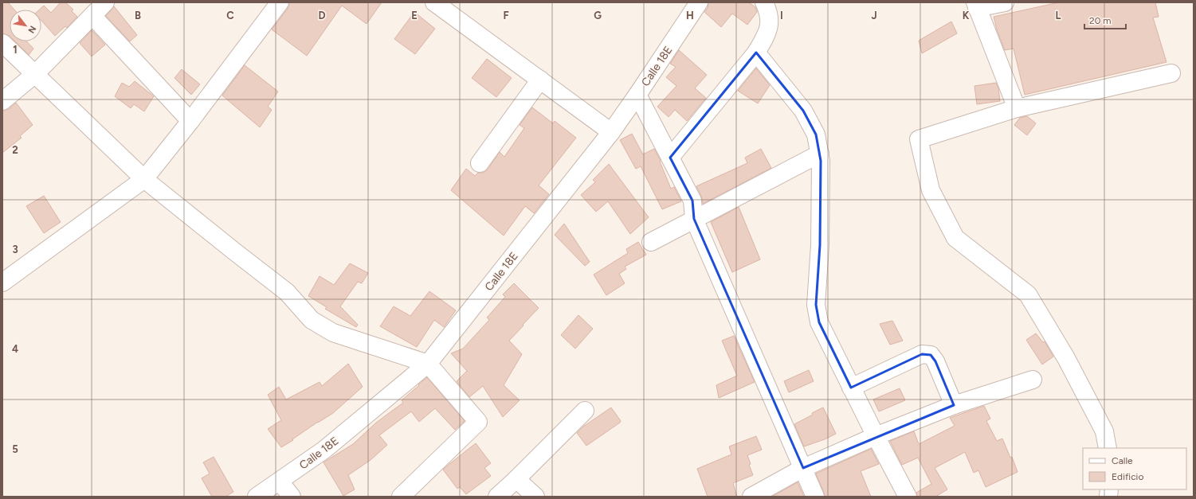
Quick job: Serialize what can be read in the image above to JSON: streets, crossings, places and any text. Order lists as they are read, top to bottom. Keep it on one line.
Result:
{"streets":{"street":["Calle 18E"]},"legend":["Calle","Edificio"],"scale_bar":"20 m","north":"bottom right","grid":{"columns":["B","C","D","E","F","G","H","I","J","K","L"],"rows":["1","2","3","4","5"]}}
